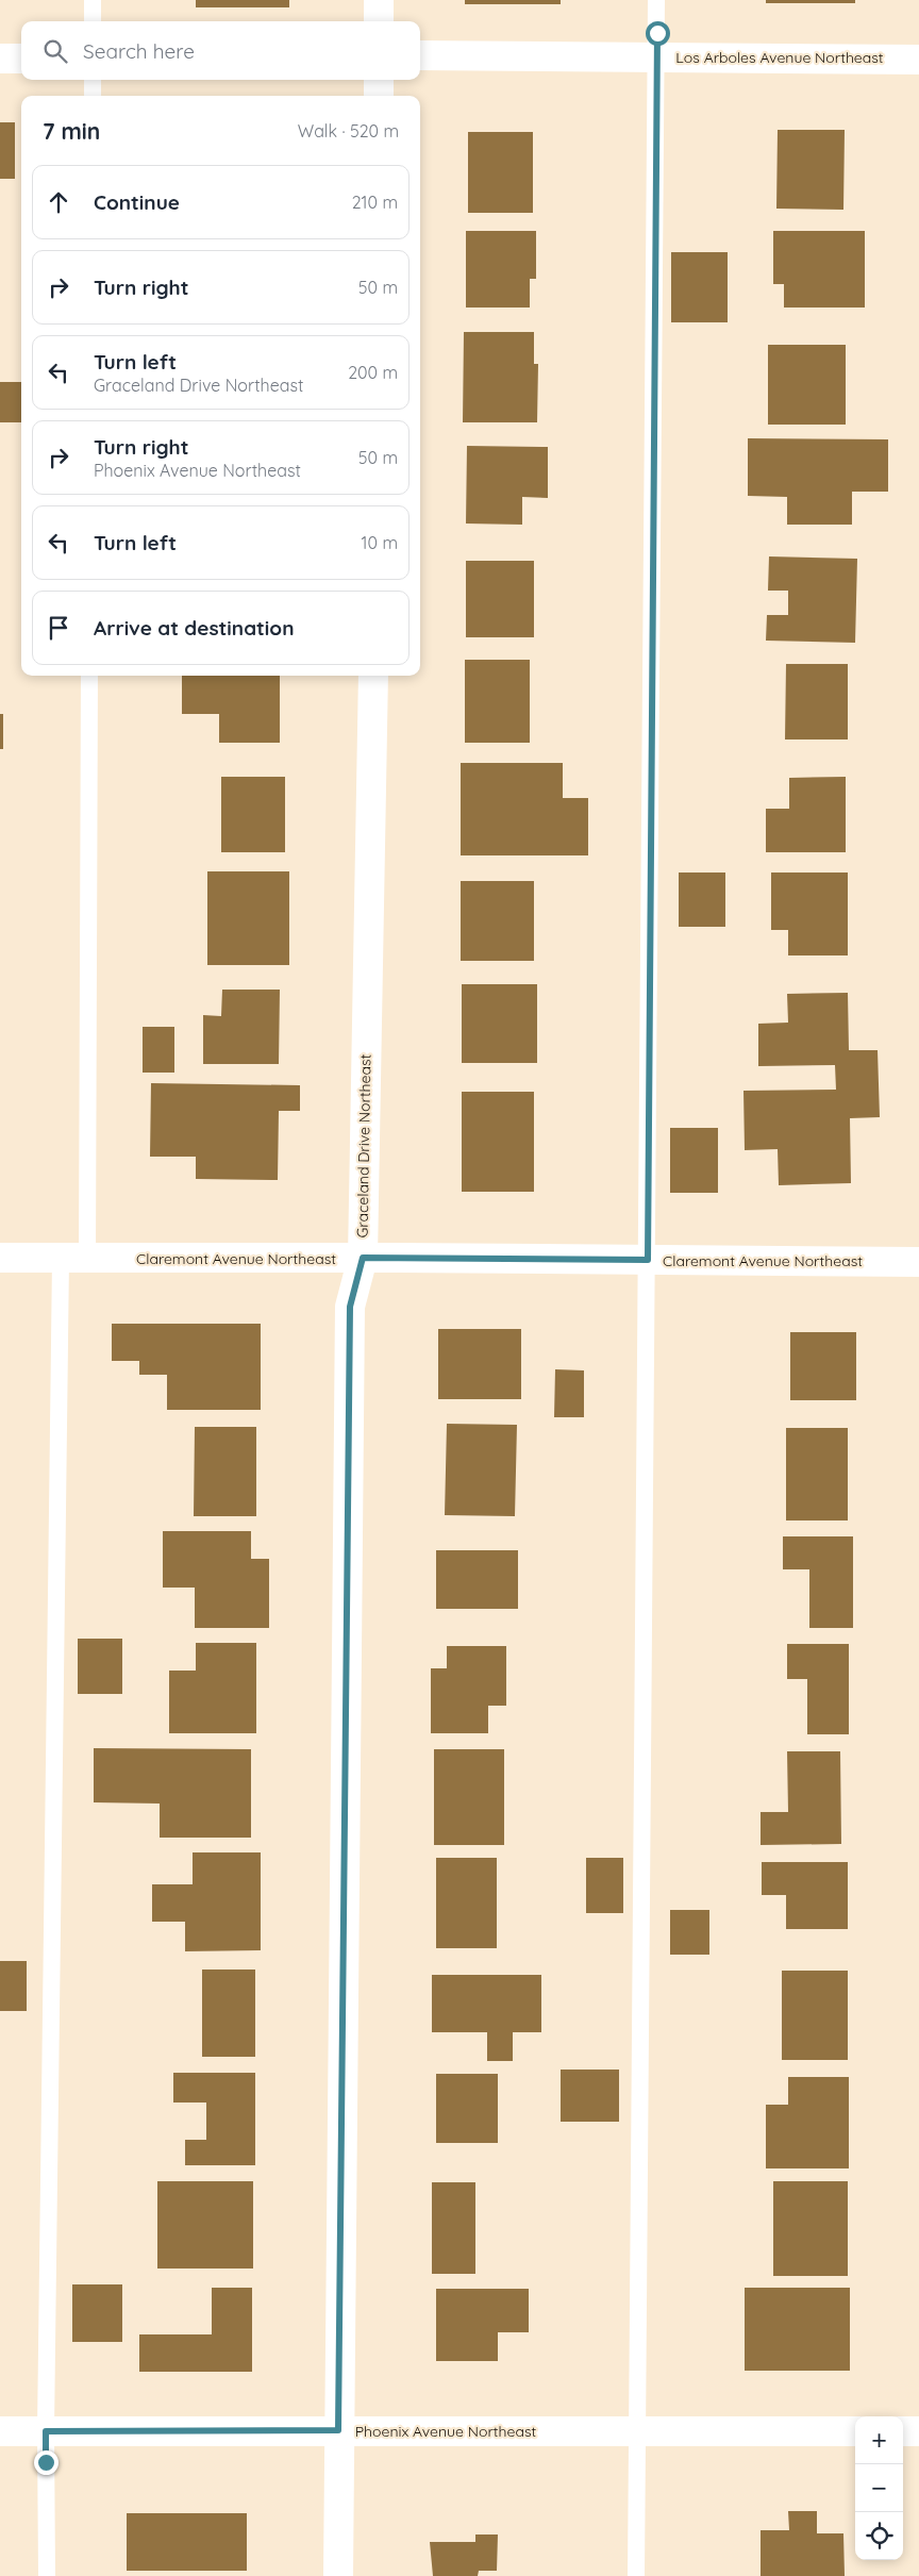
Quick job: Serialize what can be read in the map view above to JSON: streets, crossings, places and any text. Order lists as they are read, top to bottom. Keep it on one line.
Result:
{"streets":{"street":["Los Arboles Avenue Northeast","Graceland Drive Northeast","Claremont Avenue Northeast","Phoenix Avenue Northeast"]},"crossings":[["Graceland Drive Northeast","Claremont Avenue Northeast"],["Graceland Drive Northeast","Phoenix Avenue Northeast"]],"page":{"search":"Search here","heading":["7 min","Walk · 520 m"],"list":[["Continue","210 m"],["Turn right","50 m"],["Turn left","Graceland Drive Northeast","200 m"],["Turn right","Phoenix Avenue Northeast","50 m"],["Turn left","10 m"],"Arrive at destination"],"map_buttons":["+","−"]}}
